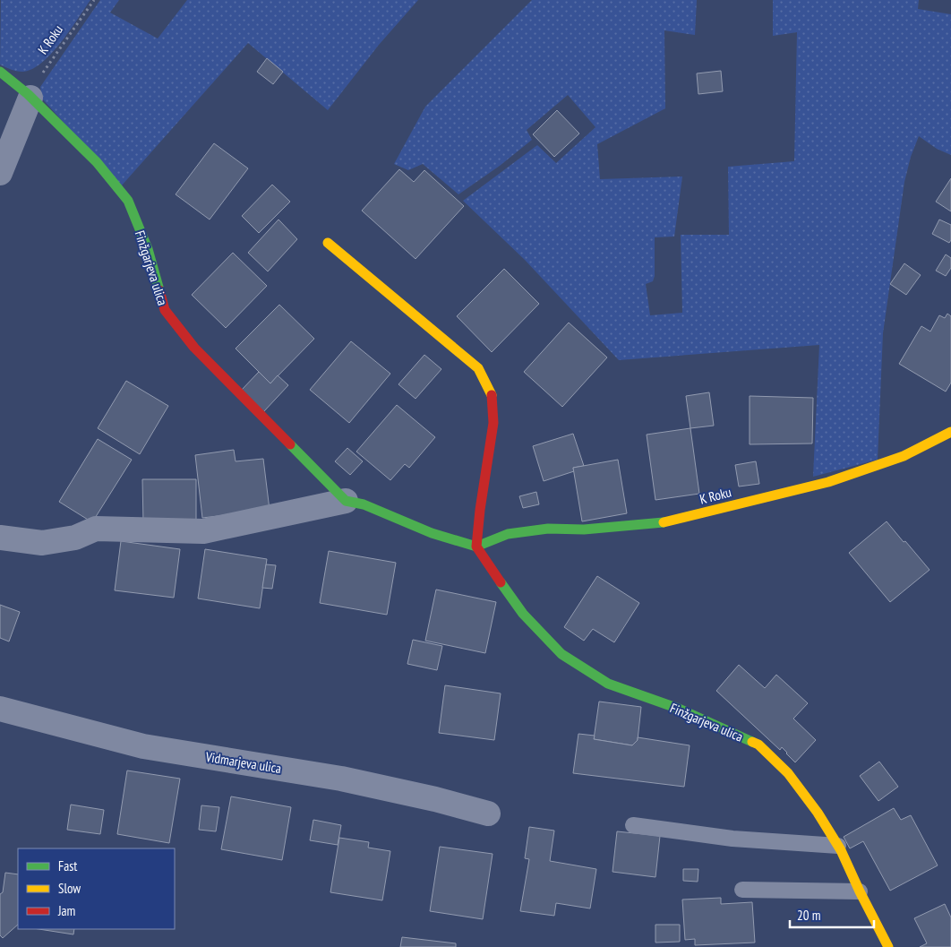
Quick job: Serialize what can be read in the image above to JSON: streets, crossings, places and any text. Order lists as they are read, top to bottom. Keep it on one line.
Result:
{"streets":{"street":["K Roku","Finžgarjeva ulica","Vidmarjeva ulica"]},"crossings":[["K Roku","Finžgarjeva ulica"]],"legend":["Fast","Slow","Jam"],"scale_bar":"20 m"}
